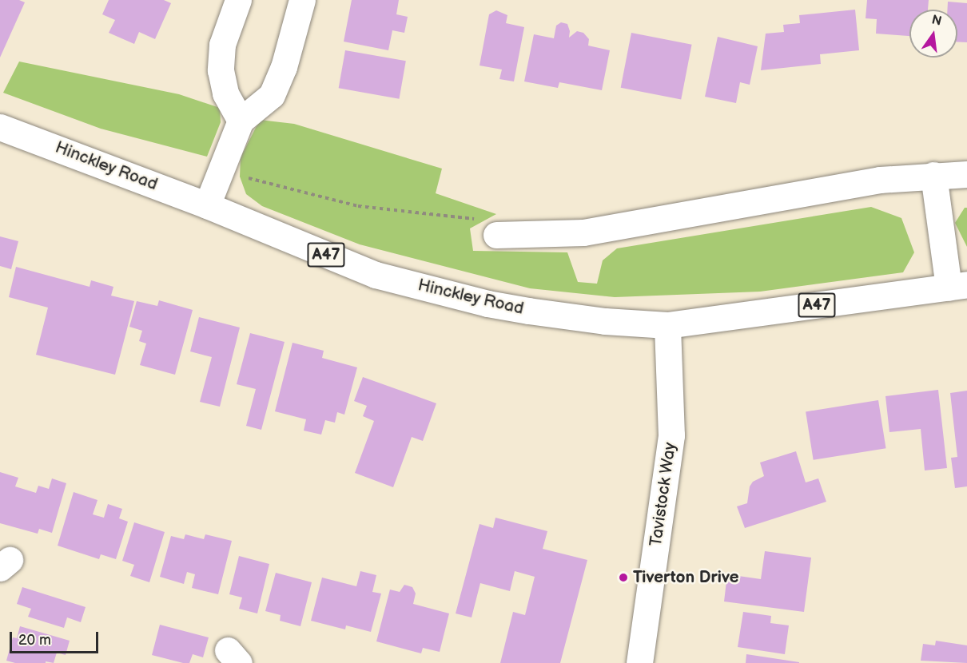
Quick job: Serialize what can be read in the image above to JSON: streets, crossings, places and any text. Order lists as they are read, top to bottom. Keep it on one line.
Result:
{"streets":{"street":["Hinckley Road","A47","Tavistock Way"]},"crossings":[["Hinckley Road","Tavistock Way"]],"places":["Tiverton Drive"],"scale_bar":"20 m","north":"top"}
